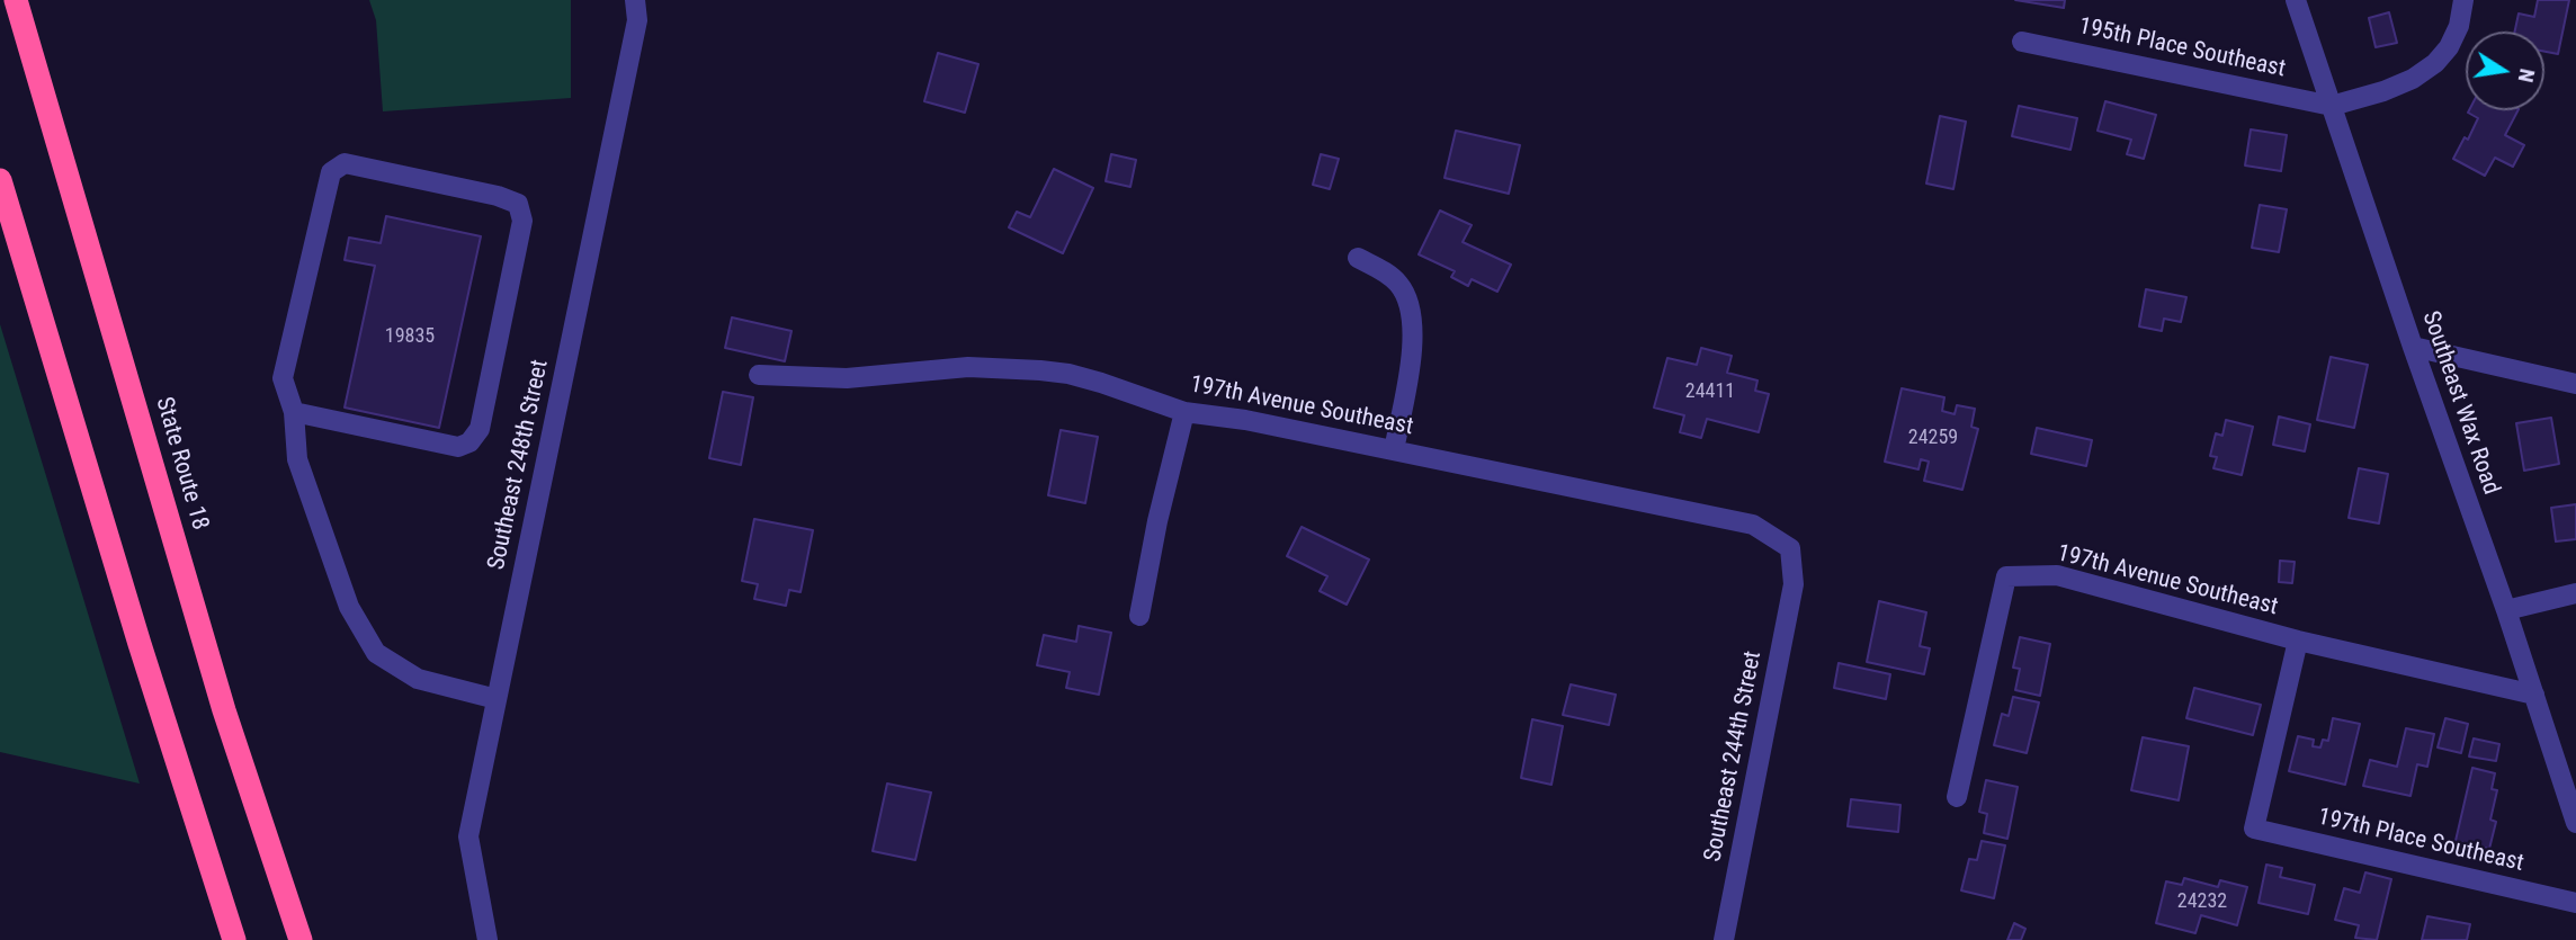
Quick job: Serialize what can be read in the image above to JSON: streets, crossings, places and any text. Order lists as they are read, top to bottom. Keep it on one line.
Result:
{"streets":{"highway":["State Route 18"],"street":["195th Place Southeast","Southeast Wax Road","197th Avenue Southeast","Southeast 248th Street","Southeast 244th Street","197th Place Southeast"]},"crossings":[["195th Place Southeast","Southeast Wax Road"],["Southeast Wax Road","197th Avenue Southeast"],["197th Avenue Southeast","Southeast 244th Street"],["197th Avenue Southeast","197th Place Southeast"]],"house_numbers":["19835","24411","24259","24232"],"north":"right"}
